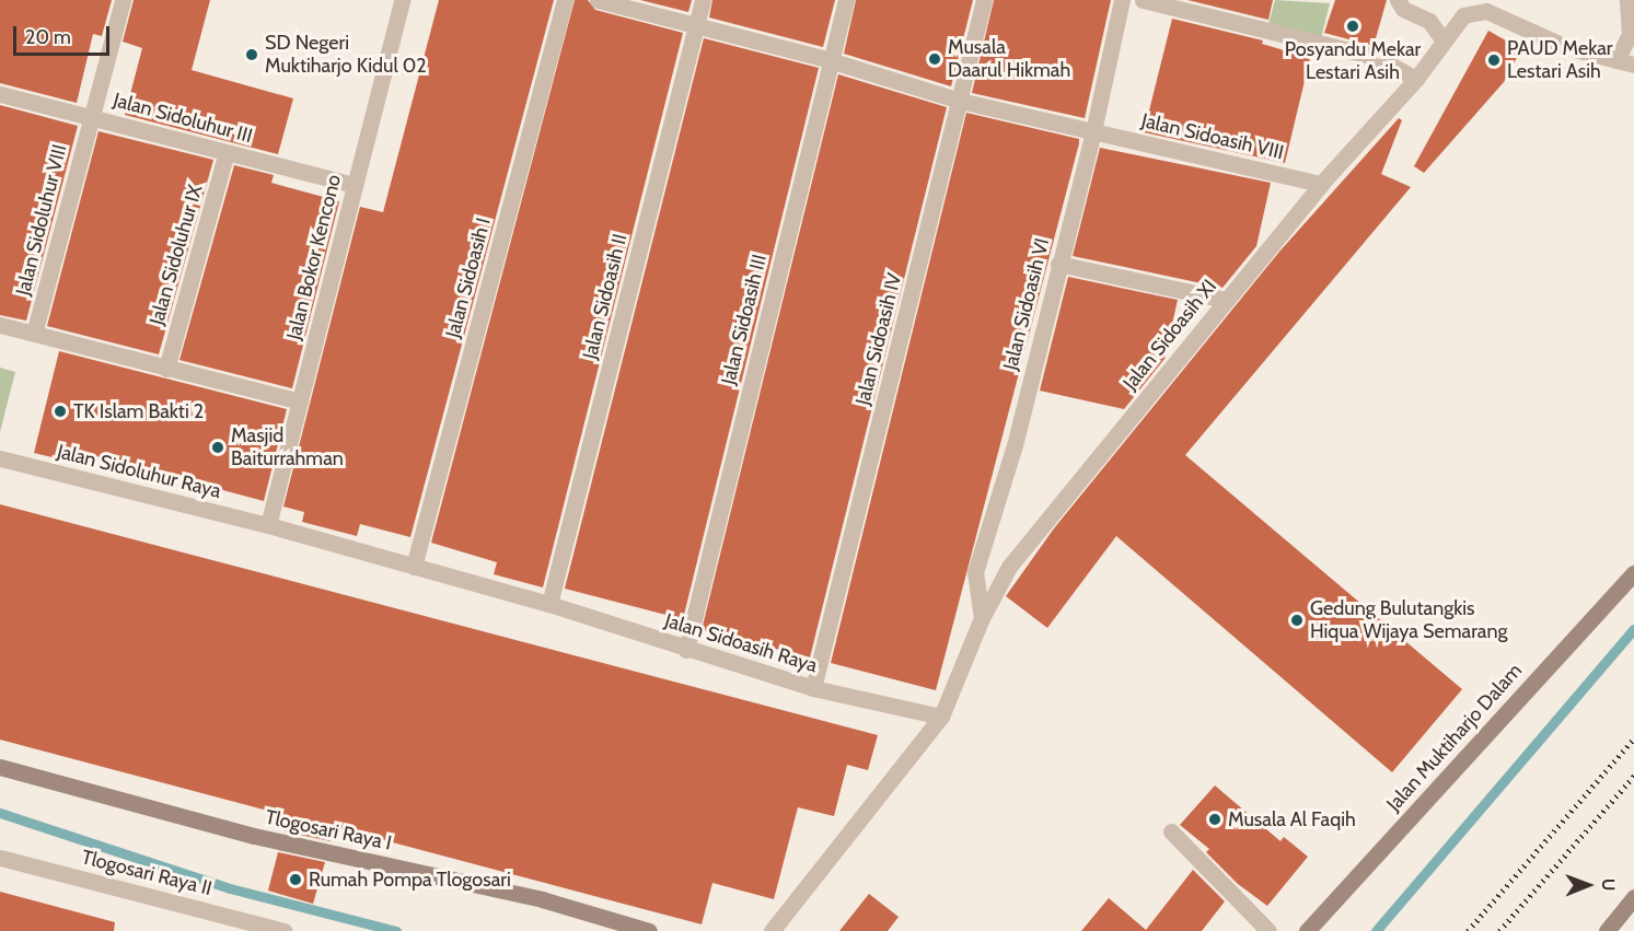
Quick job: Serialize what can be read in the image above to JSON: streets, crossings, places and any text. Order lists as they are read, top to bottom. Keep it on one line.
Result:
{"streets":{"street":["Jalan Sidoluhur III","Jalan Sidoasih VIII","Jalan Sidoluhur VIII","Jalan Sidoluhur IX","Jalan Bokor Kencono","Jalan Sidoasih I","Jalan Sidoasih II","Jalan Sidoasih VI","Jalan Sidoasih III","Jalan Sidoasih XI","Jalan Sidoasih IV","Jalan Sidoluhur Raya","Jalan Sidoasih Raya","Jalan Muktiharjo Dalam","Tlogosari Raya I","Tlogosari Raya II"]},"crossings":[["Jalan Sidoluhur III","Jalan Sidoluhur VIII"],["Jalan Sidoluhur III","Jalan Sidoluhur IX"],["Jalan Sidoluhur III","Jalan Bokor Kencono"],["Jalan Sidoasih VIII","Jalan Sidoasih II"],["Jalan Sidoasih VIII","Jalan Sidoasih VI"],["Jalan Sidoasih VIII","Jalan Sidoasih III"],["Jalan Sidoasih VIII","Jalan Sidoasih XI"],["Jalan Sidoasih VIII","Jalan Sidoasih IV"],["Jalan Bokor Kencono","Jalan Sidoluhur Raya"],["Jalan Bokor Kencono","Jalan Sidoasih Raya"],["Jalan Sidoasih I","Jalan Sidoasih Raya"],["Jalan Sidoasih II","Jalan Sidoasih Raya"],["Jalan Sidoasih VI","Jalan Sidoasih XI"],["Jalan Sidoasih III","Jalan Sidoasih Raya"],["Jalan Sidoasih XI","Jalan Sidoasih Raya"],["Jalan Sidoasih IV","Jalan Sidoasih Raya"],["Jalan Sidoluhur Raya","Jalan Sidoasih Raya"]],"places":["Posyandu Mekar Lestari Asih","SD Negeri Muktiharjo Kidul 02","Musala Daarul Hikmah","PAUD Mekar Lestari Asih","TK Islam Bakti 2","Masjid Baiturrahman","Gedung Bulutangkis Hiqua Wijaya Semarang","Musala Al Faqih","Rumah Pompa Tlogosari"],"scale_bar":"20 m","north":"right"}
